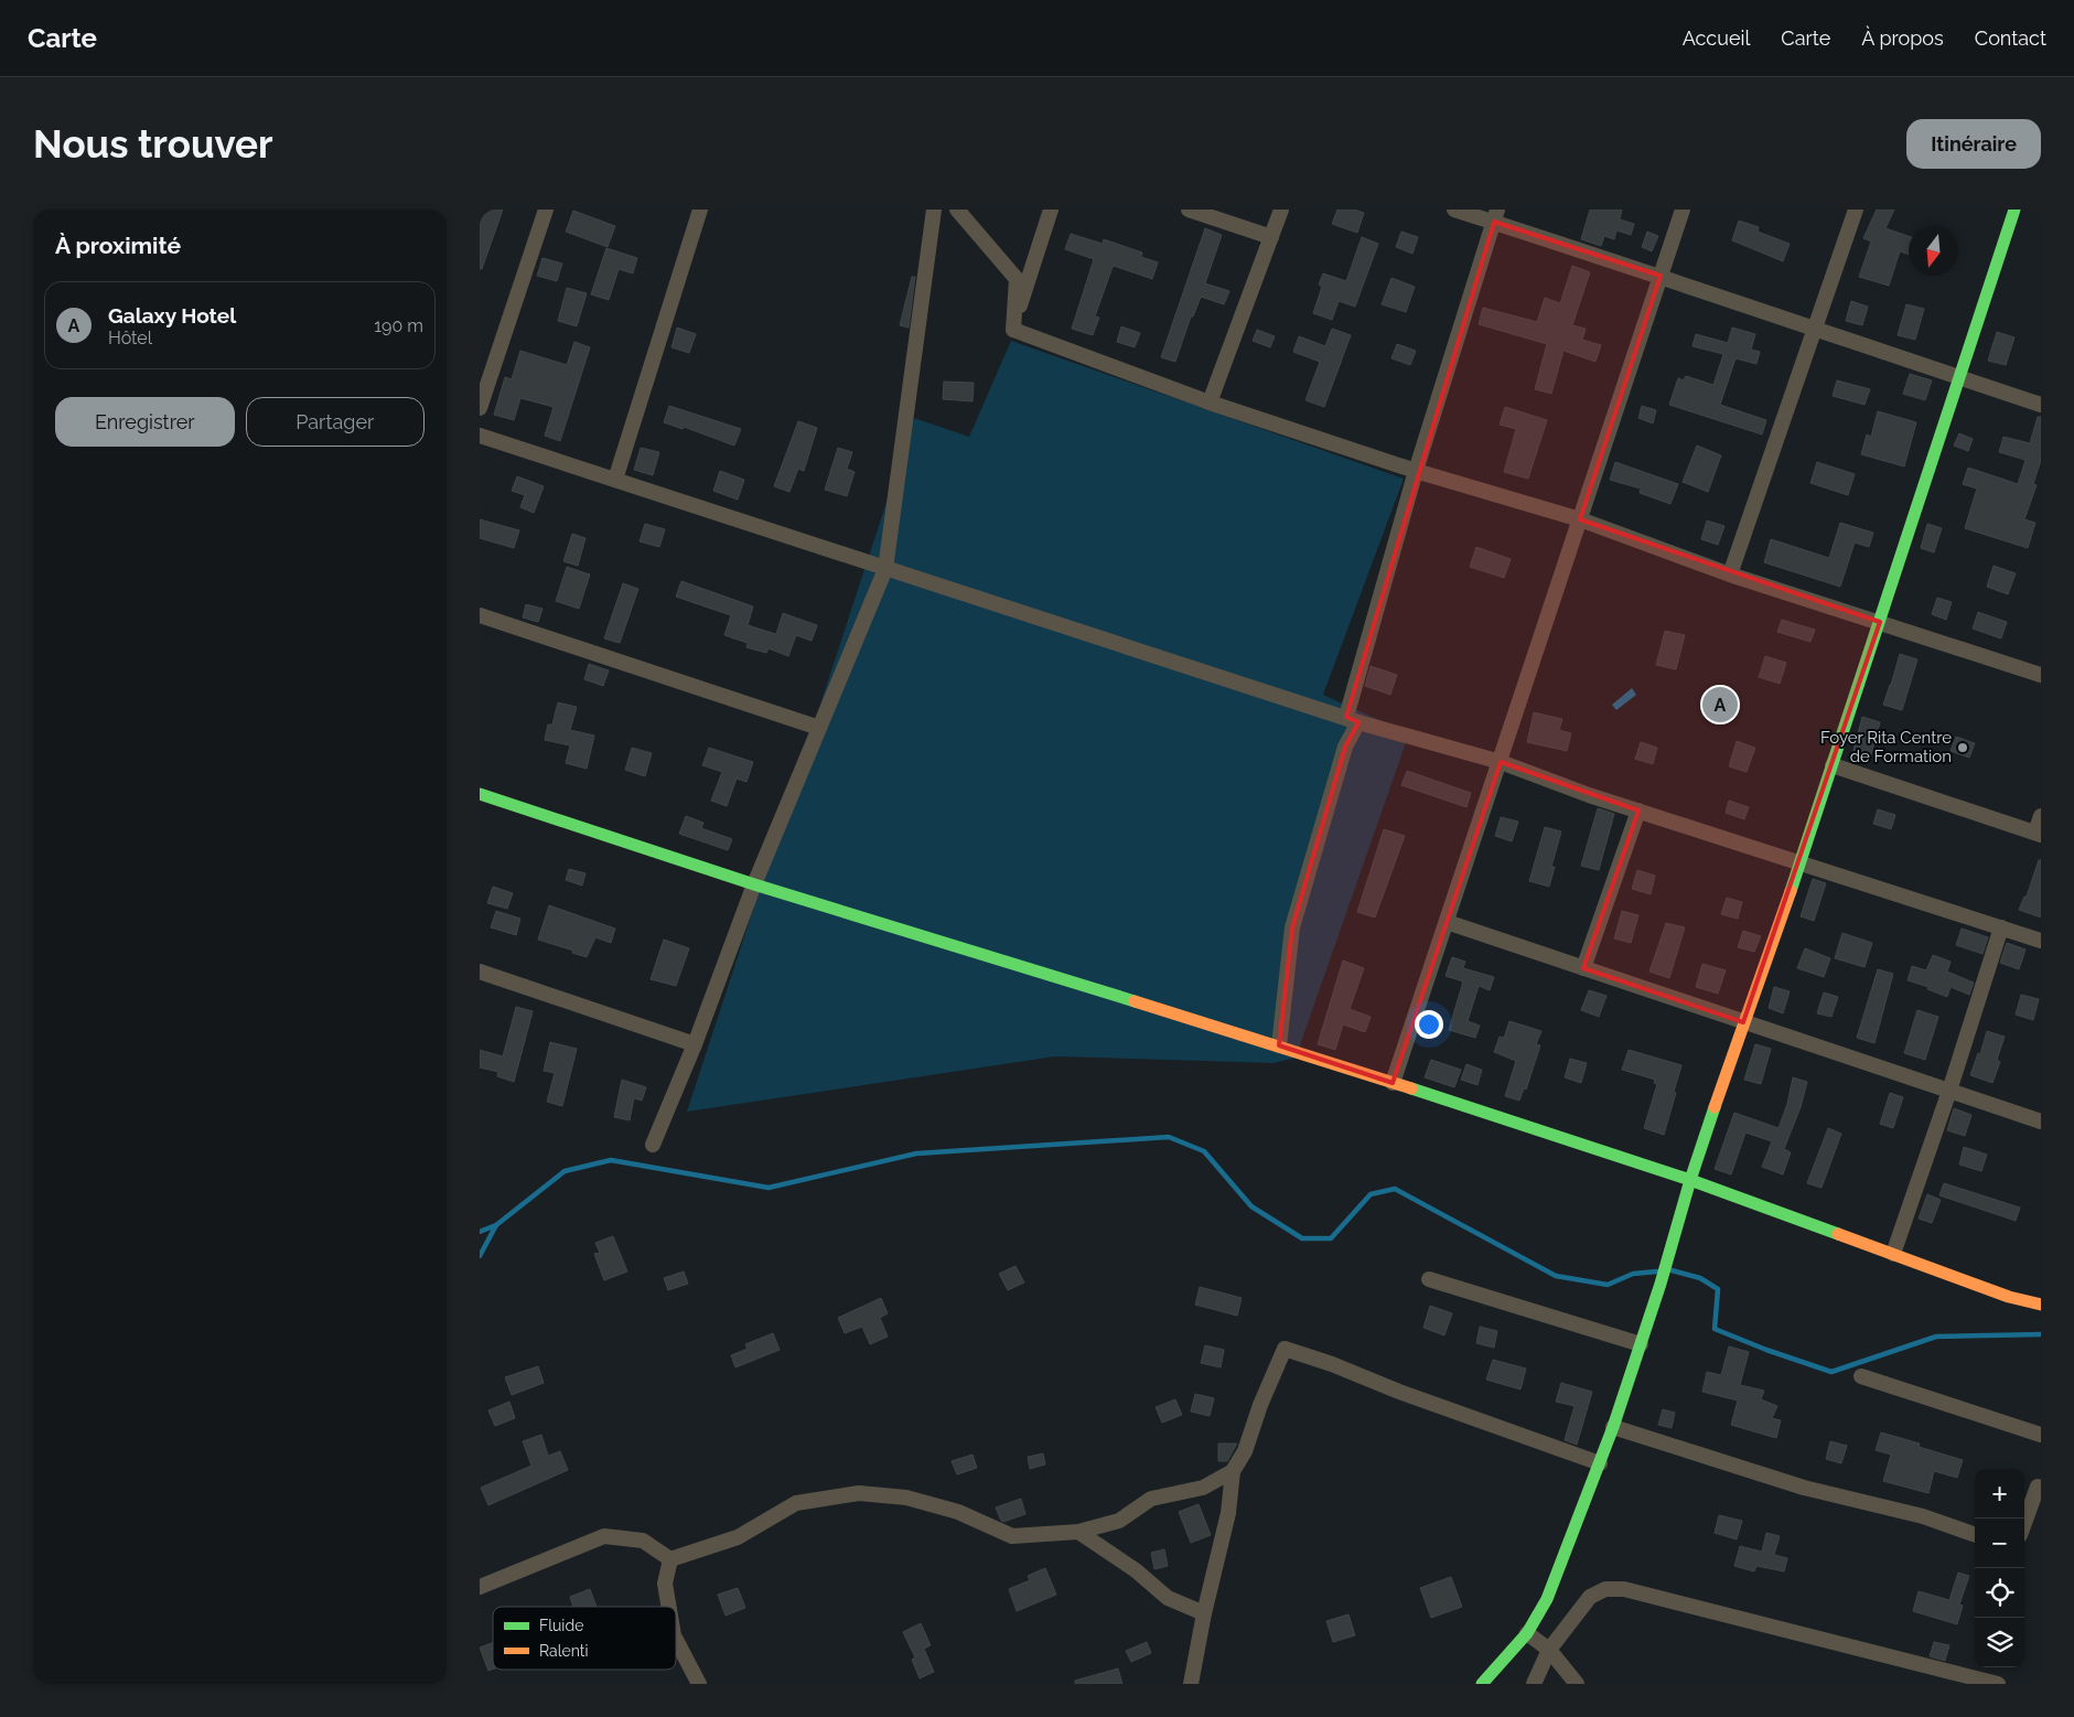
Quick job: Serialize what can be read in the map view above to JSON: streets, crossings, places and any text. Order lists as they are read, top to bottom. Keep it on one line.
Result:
{"places":["Foyer Rita Centre de Formation"],"legend":["Fluide","Ralenti"],"north":"bottom","page":{"header":"Carte","nav":["Accueil","Carte","À propos","Contact"],"buttons":["Itinéraire",["Enregistrer","Partager"]],"title":"Nous trouver","heading":"À proximité","list":[{"mark":"A","name":"Galaxy Hotel","note":"Hôtel","value":"190 m"}],"pins":"A","map_buttons":["+","−"]}}
